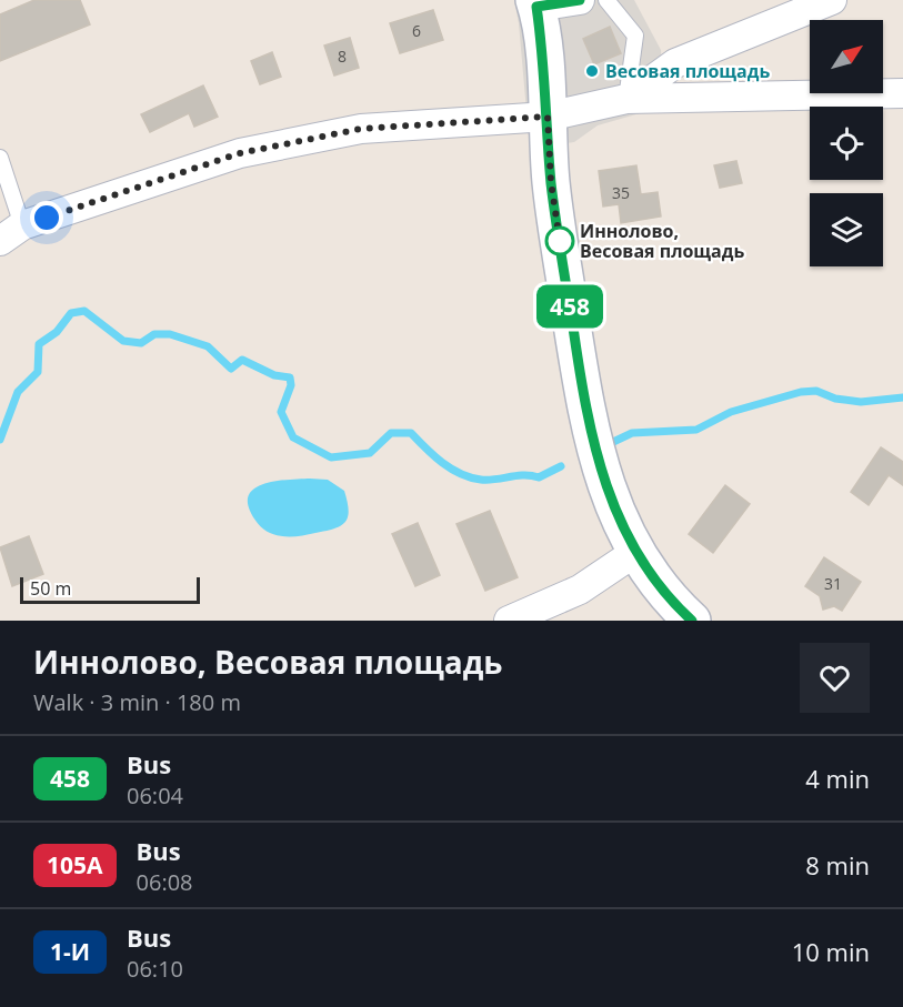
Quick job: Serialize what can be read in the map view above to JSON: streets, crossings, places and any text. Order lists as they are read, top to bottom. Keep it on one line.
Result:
{"places":["Весовая площадь","Иннолово, Весовая площадь"],"lines":["bus line 458"],"house_numbers":["6","8","35","31"],"scale_bar":"50 m","north":"top right","page":{"on_map":"458","scale":"50 m","heading":["Иннолово, Весовая площадь","Walk · 3 min · 180 m"],"list":[{"mark":"458","name":"Bus","note":"06:04","value":"4 min"},{"mark":"105А","name":"Bus","note":"06:08","value":"8 min"},{"mark":"1-И","name":"Bus","note":"06:10","value":"10 min"}]}}
